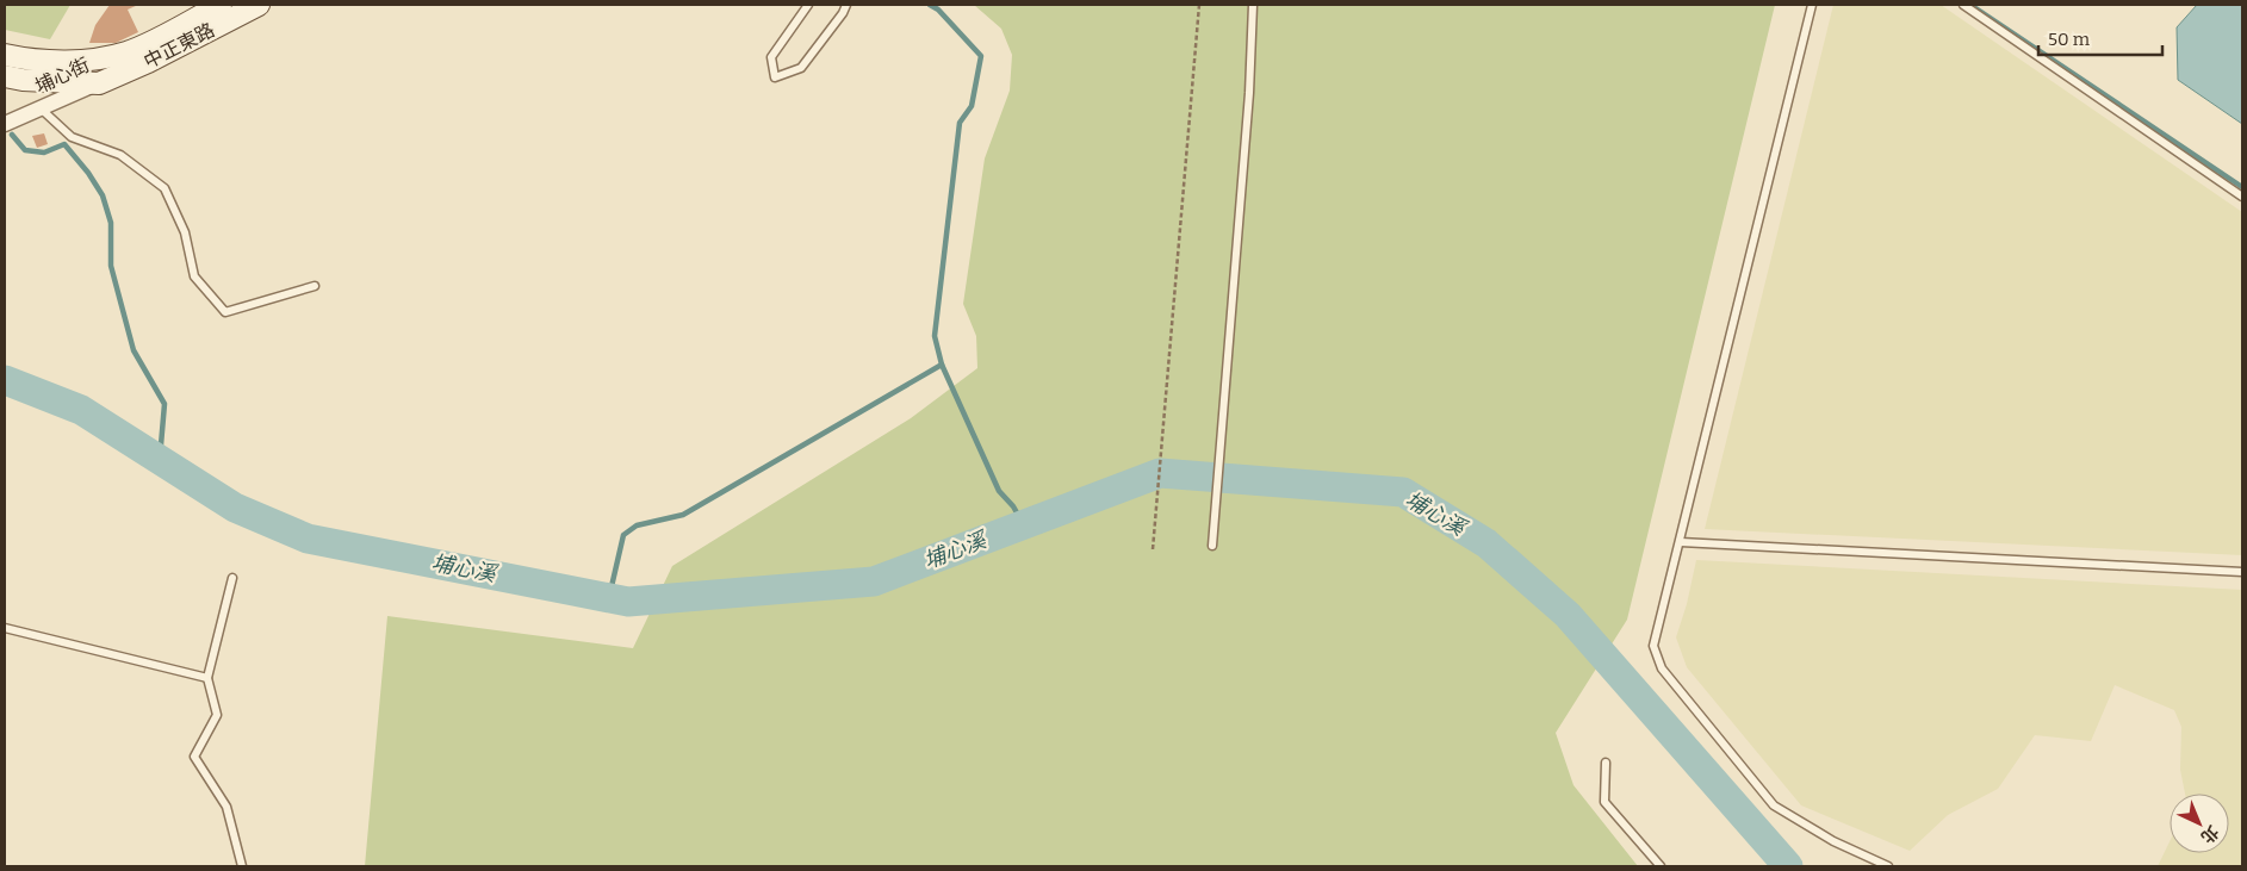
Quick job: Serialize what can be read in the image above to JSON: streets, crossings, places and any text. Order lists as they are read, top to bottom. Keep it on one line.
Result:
{"streets":{"main road":["中正東路"],"street":["埔心街"]},"crossings":[["中正東路","埔心街"]],"water":["埔心溪"],"scale_bar":"50 m","north":"bottom right"}
